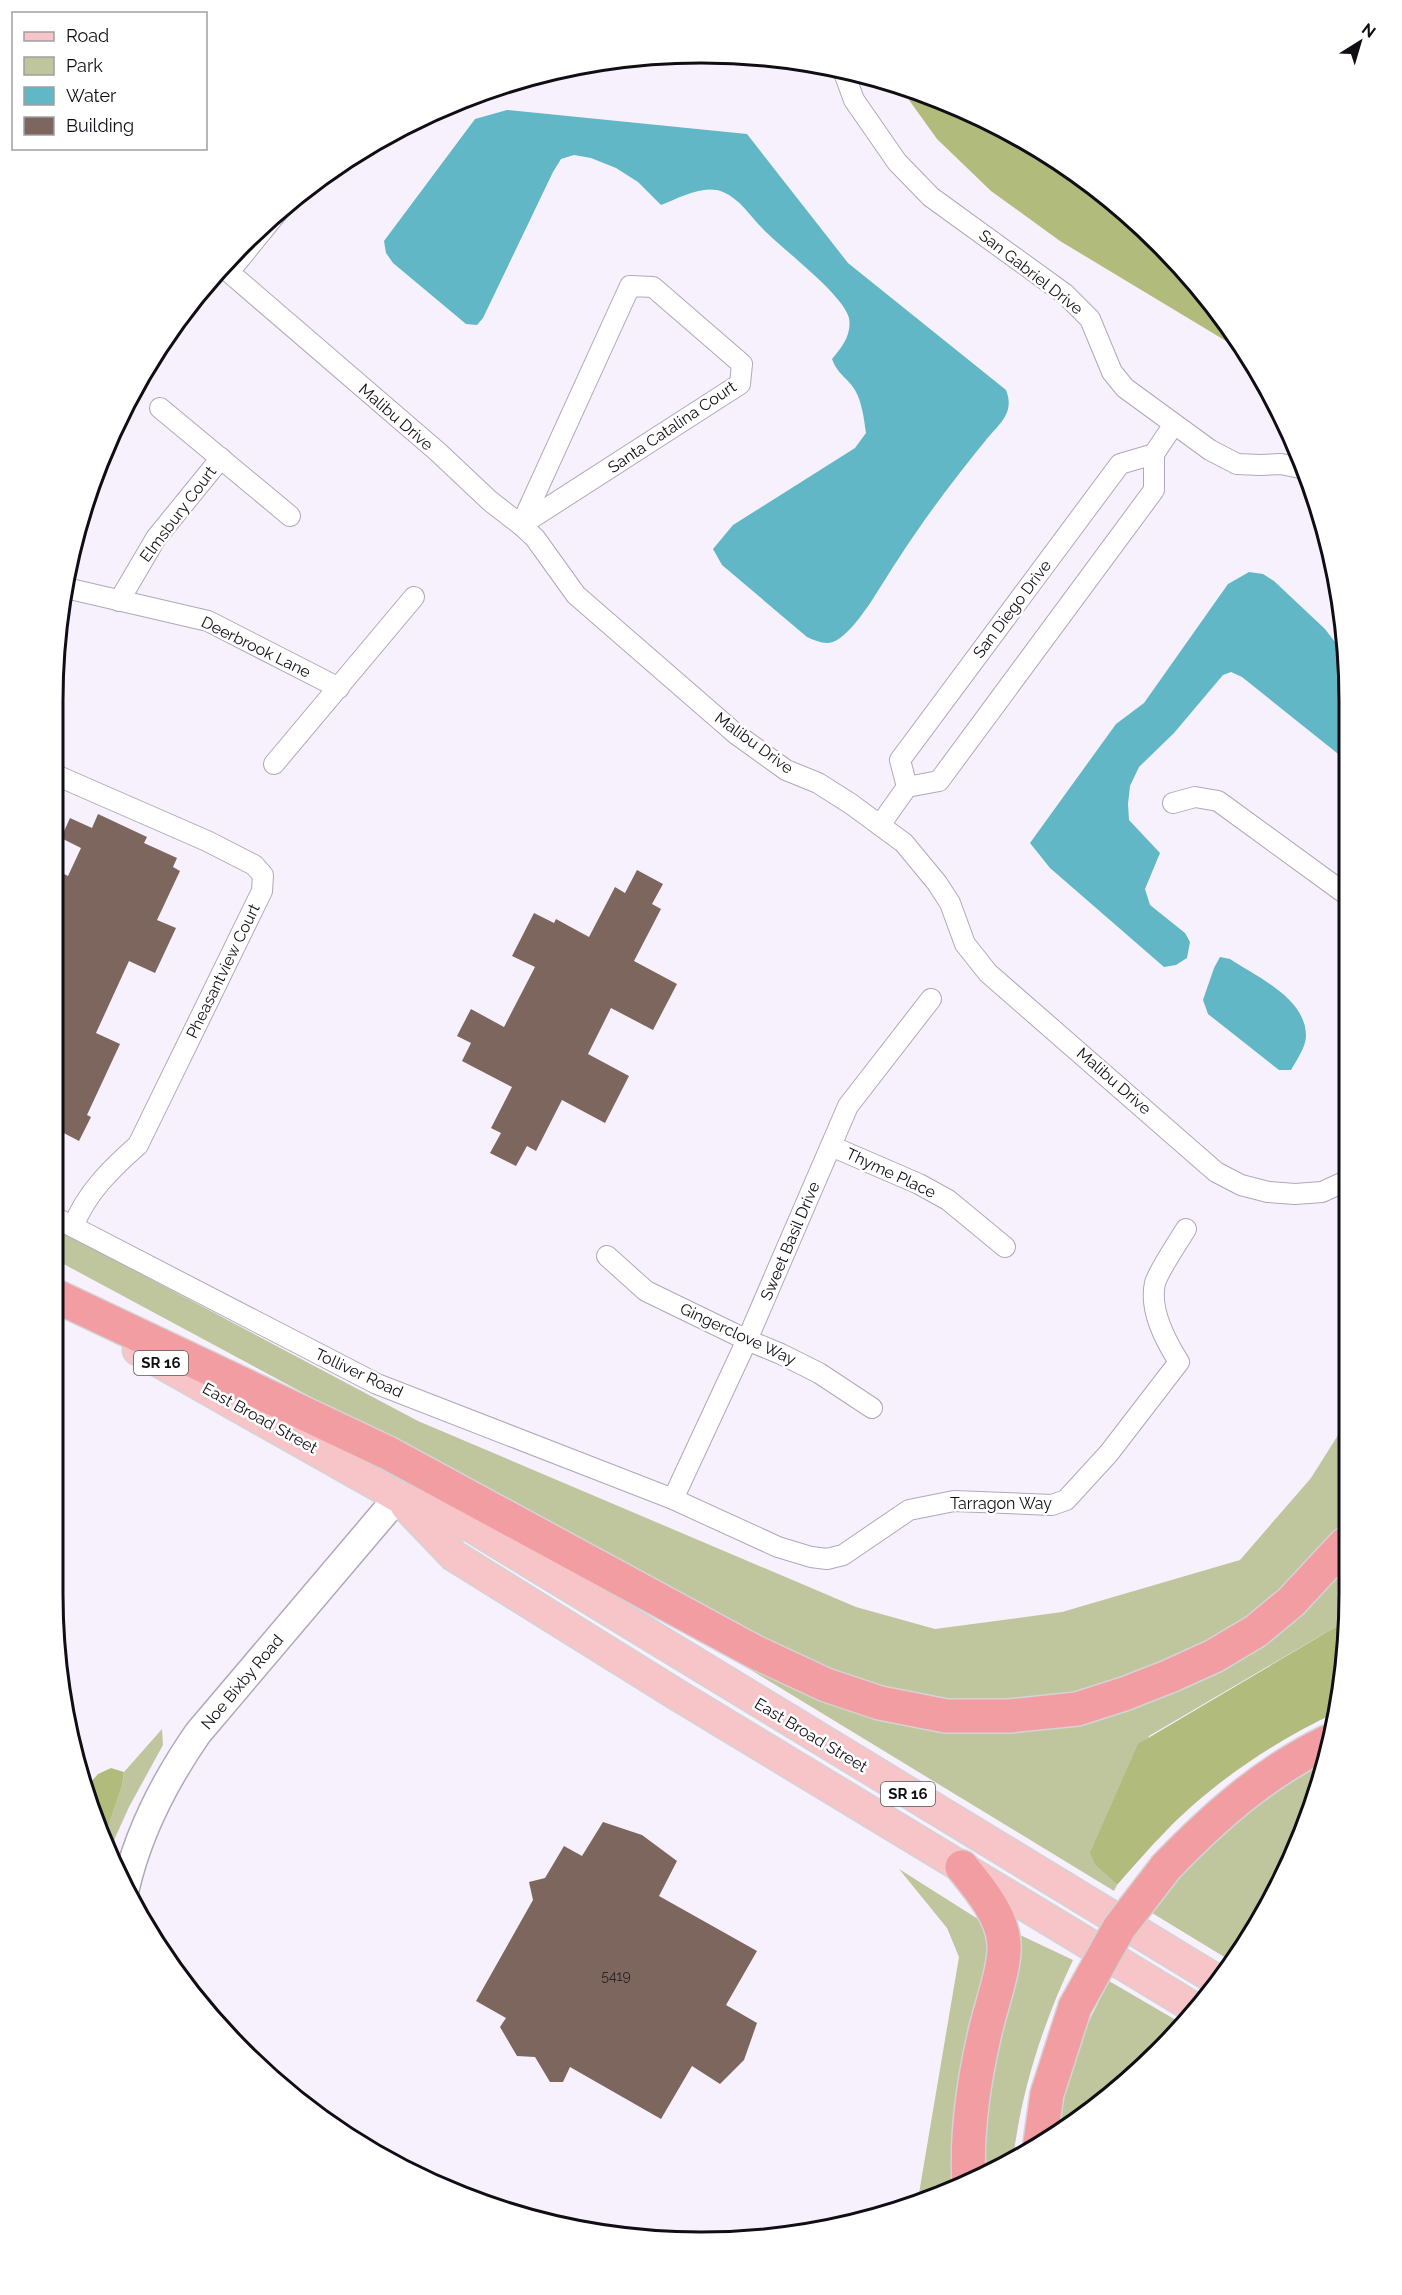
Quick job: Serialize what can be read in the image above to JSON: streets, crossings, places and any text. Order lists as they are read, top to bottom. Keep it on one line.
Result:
{"streets":{"main road":["SR 16","East Broad Street"],"street":["San Gabriel Drive","Malibu Drive","Santa Catalina Court","Elmsbury Court","San Diego Drive","Deerbrook Lane","Pheasantview Court","Thyme Place","Sweet Basil Drive","Gingerclove Way","Tolliver Road","Tarragon Way","Noe Bixby Road"]},"crossings":[["Malibu Drive","Santa Catalina Court"],["Elmsbury Court","Deerbrook Lane"],["Pheasantview Court","Tolliver Road"],["Thyme Place","Sweet Basil Drive"],["Sweet Basil Drive","Gingerclove Way"],["Sweet Basil Drive","Tolliver Road"],["Sweet Basil Drive","Tarragon Way"],["Tolliver Road","Tarragon Way"],["East Broad Street","Noe Bixby Road"]],"house_numbers":["5419"],"legend":["Road","Park","Water","Building"],"north":"top right"}
